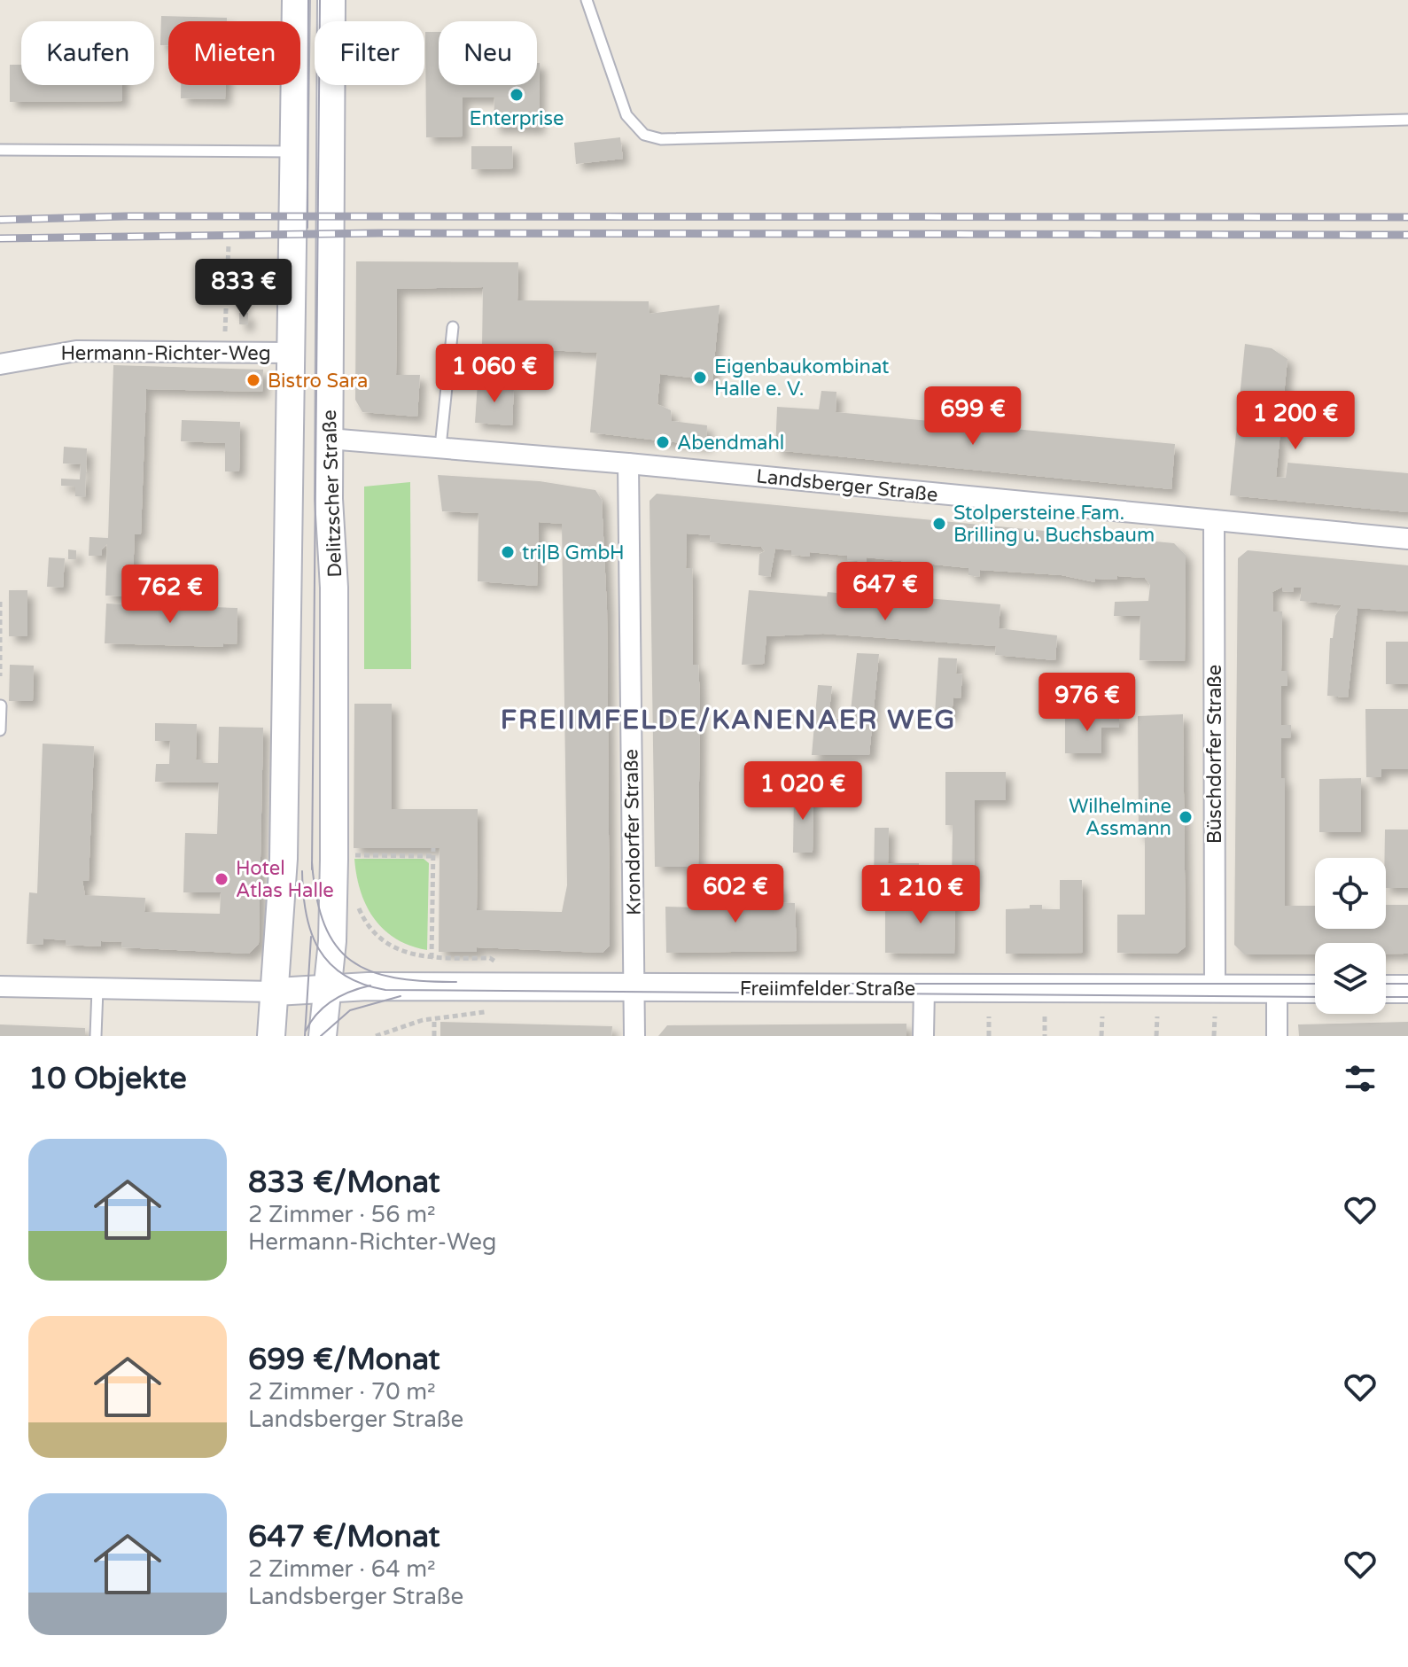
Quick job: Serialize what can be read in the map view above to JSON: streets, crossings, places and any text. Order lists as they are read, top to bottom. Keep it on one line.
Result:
{"streets":{"main road":["Delitzscher Straße","Freiimfelder Straße"],"street":["Hermann-Richter-Weg","Landsberger Straße","Büschdorfer Straße","Krondorfer Straße"]},"crossings":[["Hermann-Richter-Weg","Delitzscher Straße"],["Landsberger Straße","Delitzscher Straße"],["Landsberger Straße","Büschdorfer Straße"],["Landsberger Straße","Krondorfer Straße"],["Delitzscher Straße","Freiimfelder Straße"],["Büschdorfer Straße","Freiimfelder Straße"],["Krondorfer Straße","Freiimfelder Straße"]],"districts":["FREIIMFELDE/KANENAER WEG"],"places":["Enterprise","Eigenbaukombinat Halle e. V.","Bistro Sara","Abendmahl","Stolpersteine Fam. Brilling u. Buchsbaum","tri|B GmbH","Wilhelmine Assmann","Hotel Atlas Halle"],"page":{"chip":["Kaufen","Mieten","Filter","Neu"],"price":["833 €","1 060 €","699 €","1 200 €","647 €","762 €","976 €","1 020 €","602 €","1 210 €"],"heading":"10 Objekte","list":[{"name":"833 €/Monat","note":"2 Zimmer · 56 m² · Hermann-Richter-Weg"},{"name":"699 €/Monat","note":"2 Zimmer · 70 m² · Landsberger Straße"},{"name":"647 €/Monat","note":"2 Zimmer · 64 m² · Landsberger Straße"}]}}
